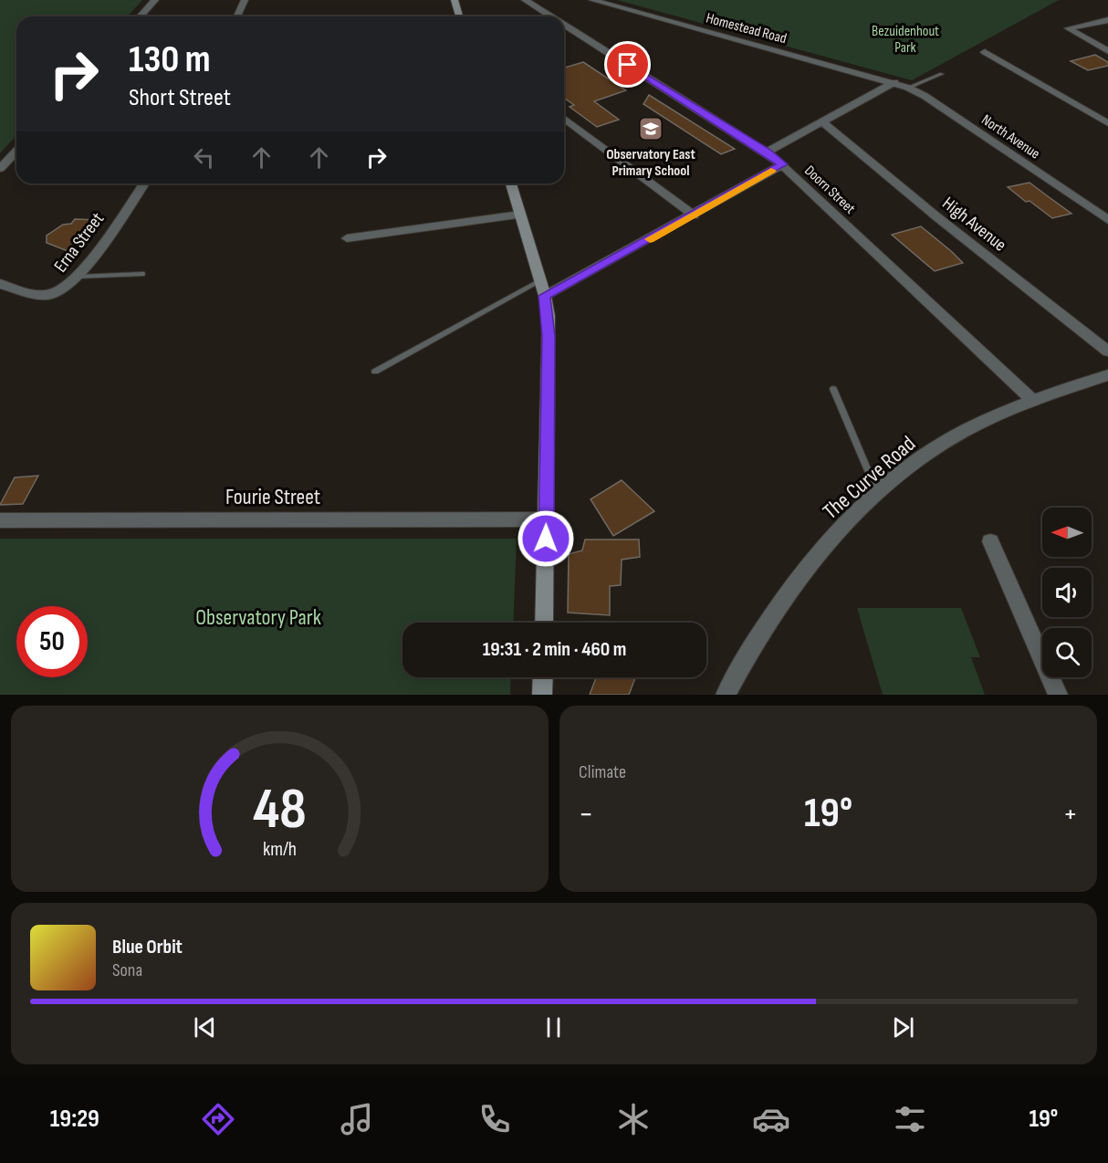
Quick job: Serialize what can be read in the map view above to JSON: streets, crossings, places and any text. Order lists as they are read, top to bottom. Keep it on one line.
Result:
{"streets":{"street":["Homestead Road","North Avenue","Doorn Street","High Avenue","Erna Street","The Curve Road","Fourie Street"]},"crossings":[["Homestead Road","North Avenue"],["Doorn Street","The Curve Road"]],"parks":["Bezuidenhout Park","Observatory Park"],"places":{"school or university":["Observatory East Primary School"]},"north":"left","page":{"turn":["130 m","Short Street"],"limit":"50","trip":"19:31 · 2 min · 460 m","tile":"Climate","heat":["−","19°","+"],"song":["Blue Orbit","Sona"],"tabs":["19:29","19°"],"gauge":["48","km/h"]}}
